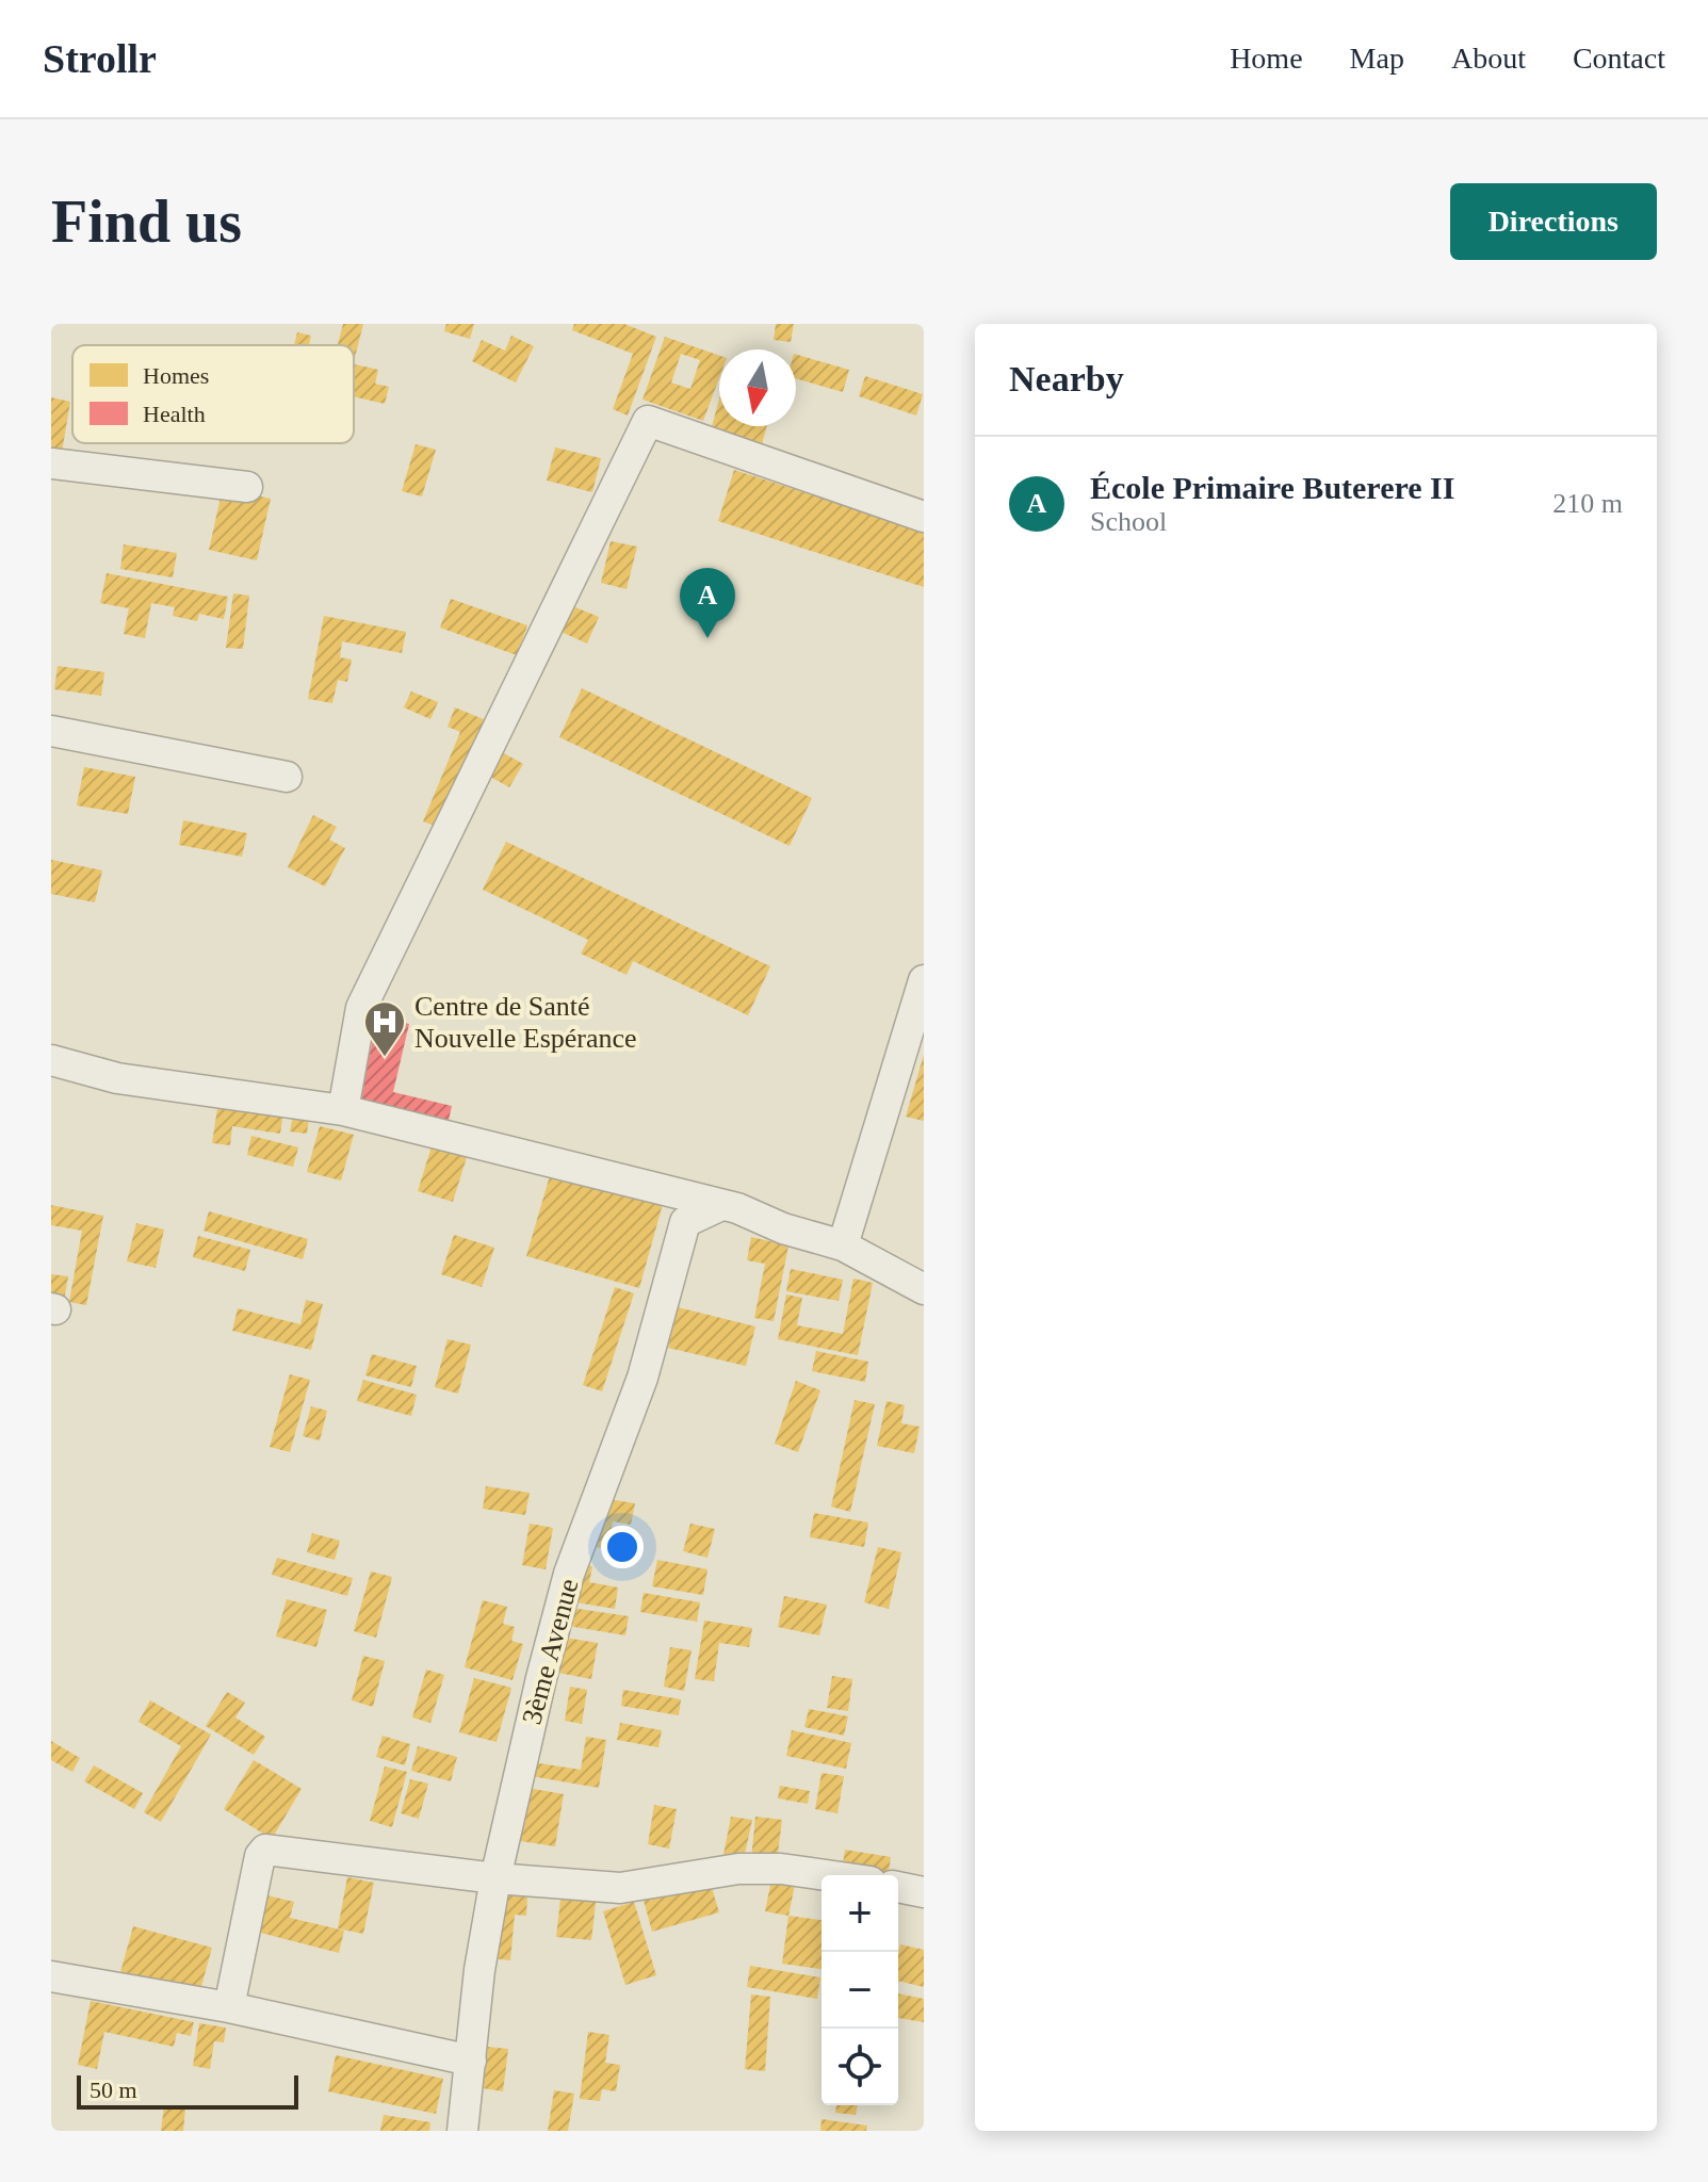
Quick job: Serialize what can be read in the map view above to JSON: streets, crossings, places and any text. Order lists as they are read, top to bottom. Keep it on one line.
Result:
{"streets":{"street":["3ème Avenue"]},"places":{"hospital":["Centre de Santé Nouvelle Espérance"]},"legend":["Homes","Health"],"scale_bar":"50 m","north":"bottom","page":{"header":"Strollr","nav":["Home","Map","About","Contact"],"buttons":"Directions","title":"Find us","heading":"Nearby","list":[{"mark":"A","name":"École Primaire Buterere II","note":"School","value":"210 m"}],"pins":"A","map_buttons":["+","−"],"scale":"50 m"}}
